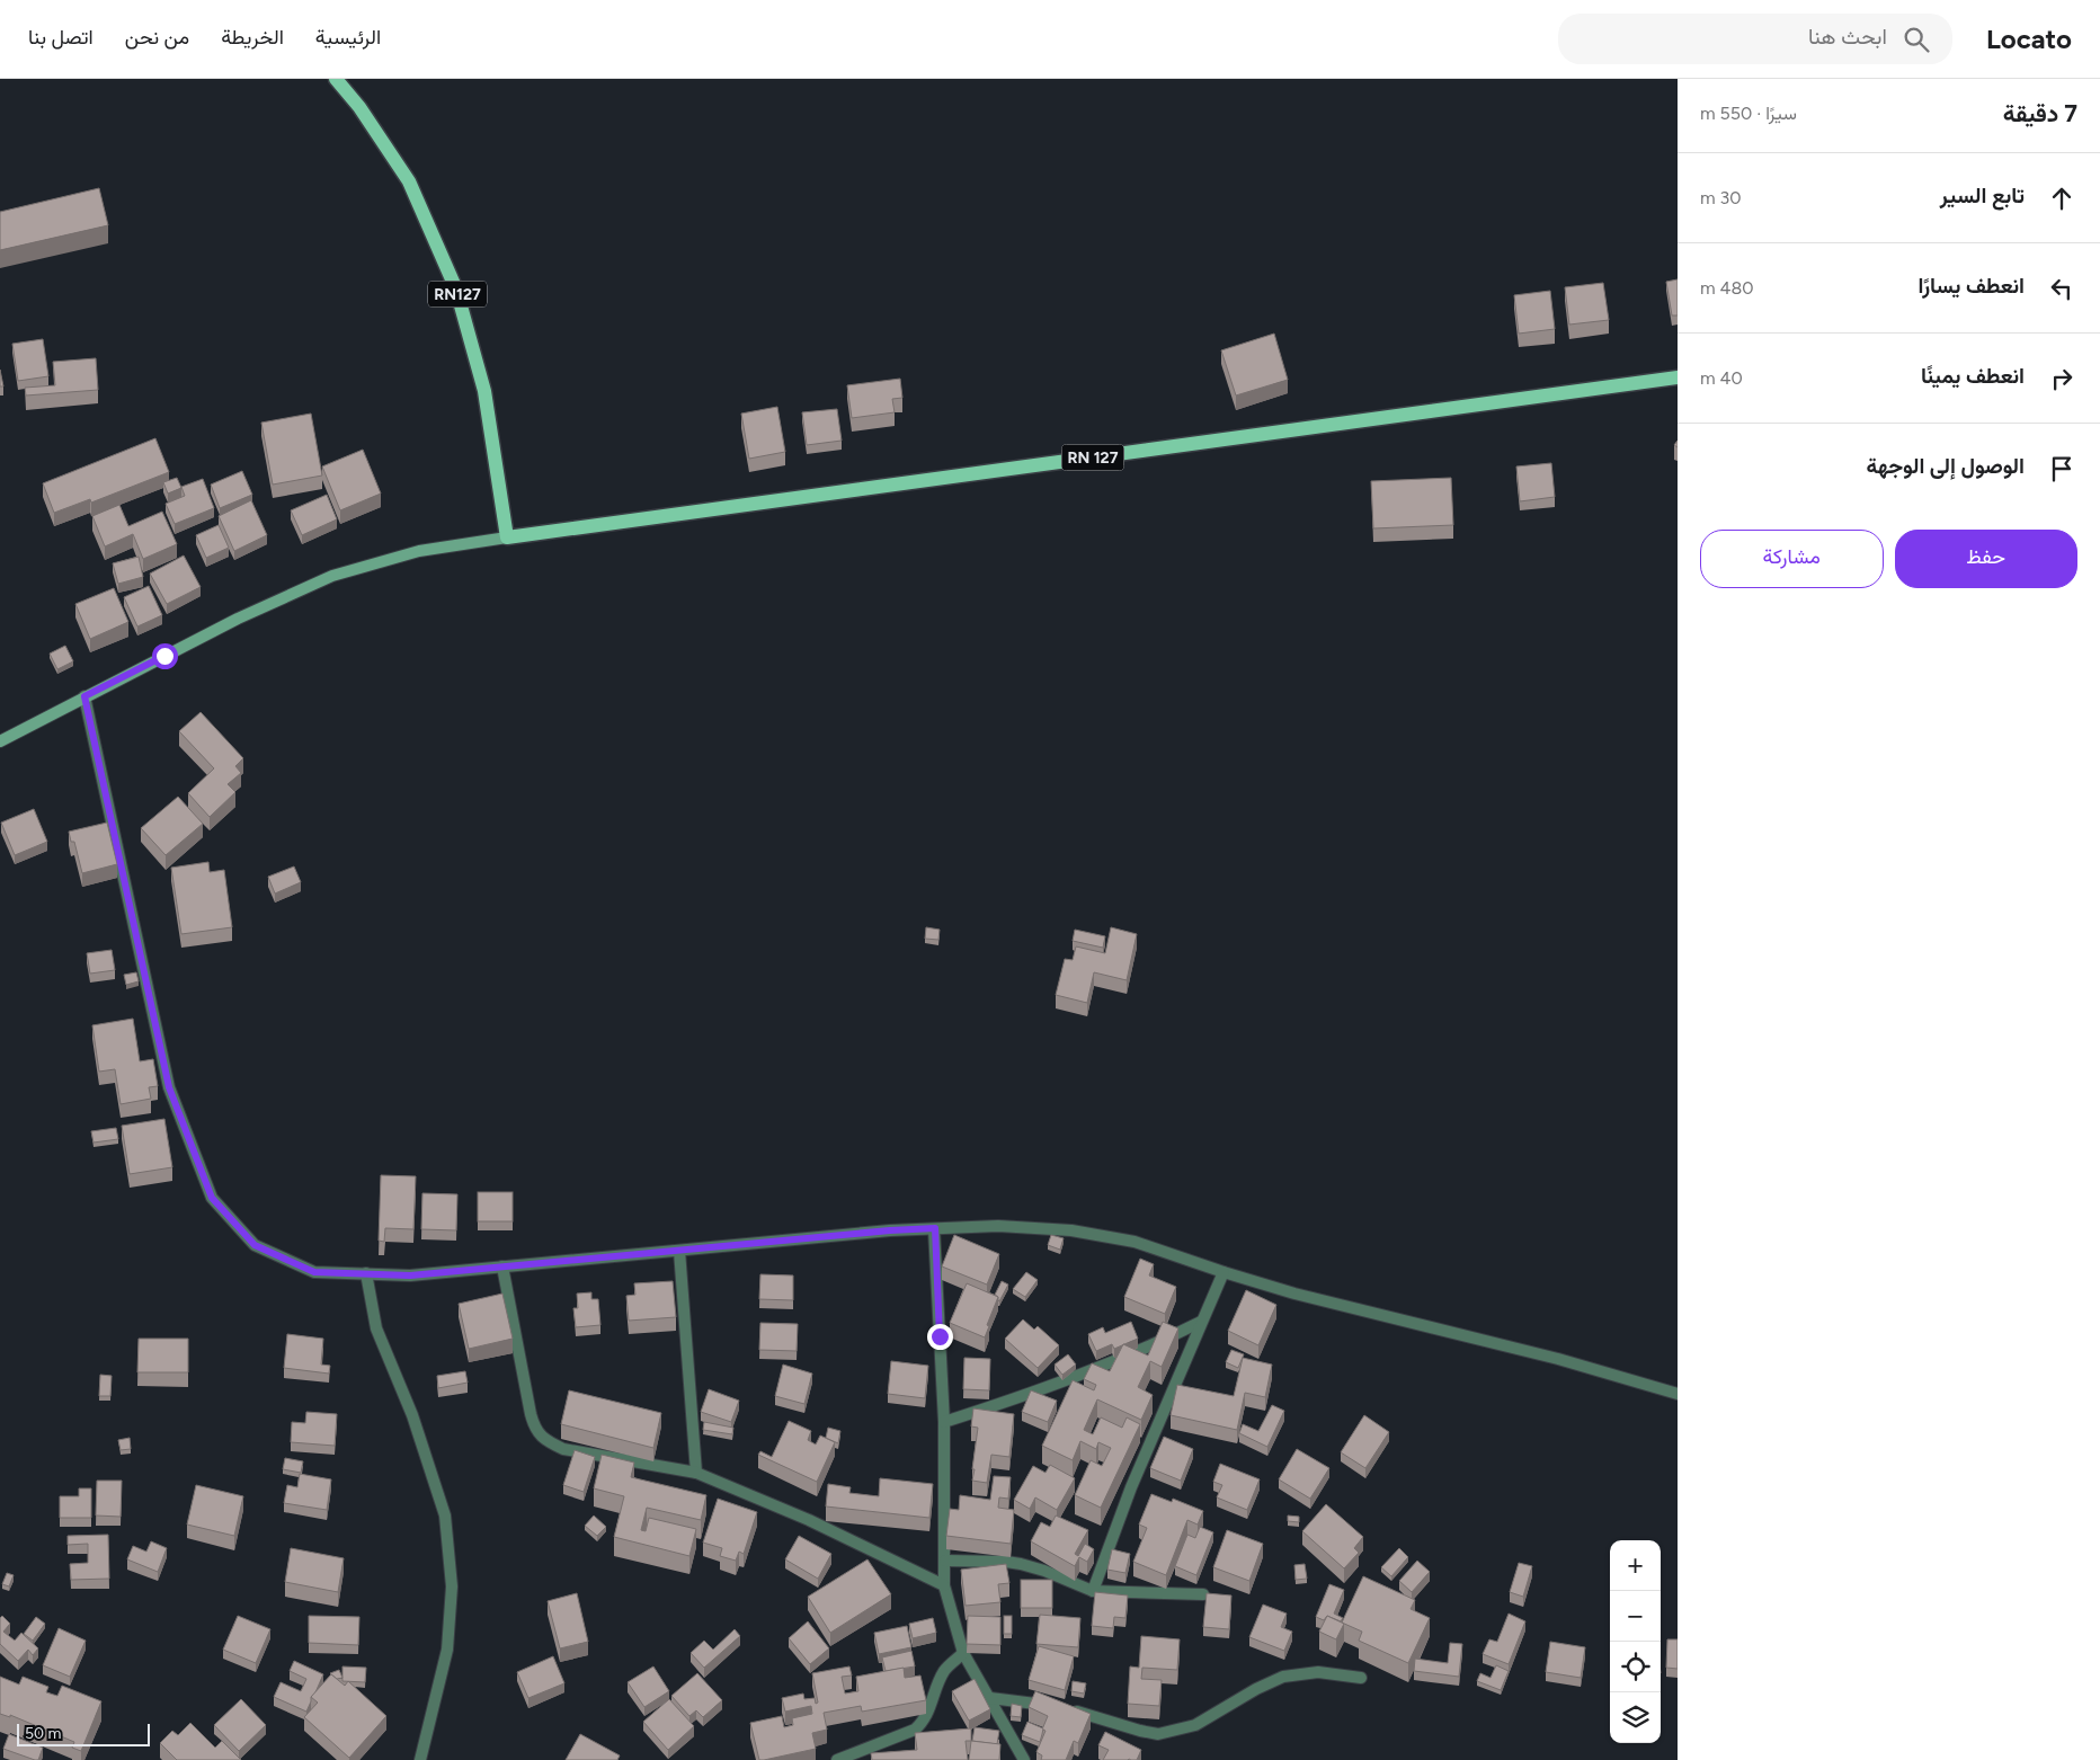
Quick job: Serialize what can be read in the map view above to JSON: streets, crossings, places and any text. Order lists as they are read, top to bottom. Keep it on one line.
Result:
{"streets":{"main road":["RN127","RN 127"]},"crossings":[["RN127","RN 127"]],"scale_bar":"50 m","page":{"header":"Locato","search":"ابحث هنا","nav":["الرئيسية","الخريطة","من نحن","اتصل بنا"],"heading":["7 دقيقة","سيرًا · 550 m"],"list":[["تابع السير","30 m"],["انعطف يسارًا","480 m"],["انعطف يمينًا","40 m"],"الوصول إلى الوجهة"],"buttons":["حفظ","مشاركة"],"map_buttons":["+","−"],"scale":"50 m"}}
